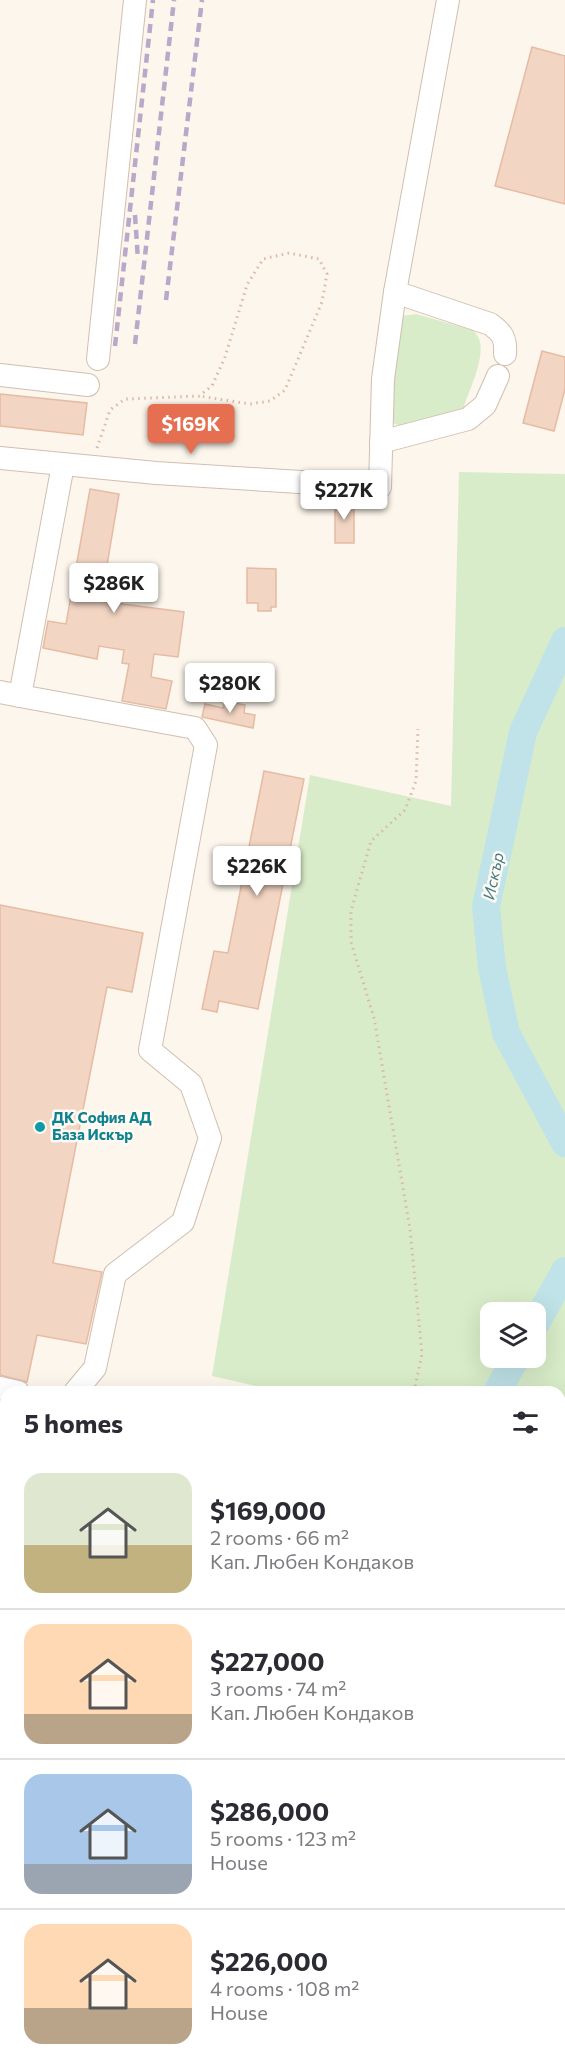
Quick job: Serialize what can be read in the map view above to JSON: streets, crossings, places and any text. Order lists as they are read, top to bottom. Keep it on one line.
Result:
{"water":["Искър"],"places":["ДК София АД База Искър"],"page":{"price":["$169K","$227K","$286K","$280K","$226K"],"heading":"5 homes","list":[{"name":"$169,000","note":"2 rooms · 66 m² · Кап. Любен Кондаков"},{"name":"$227,000","note":"3 rooms · 74 m² · Кап. Любен Кондаков"},{"name":"$286,000","note":"5 rooms · 123 m² · House"},{"name":"$226,000","note":"4 rooms · 108 m² · House"}]}}
